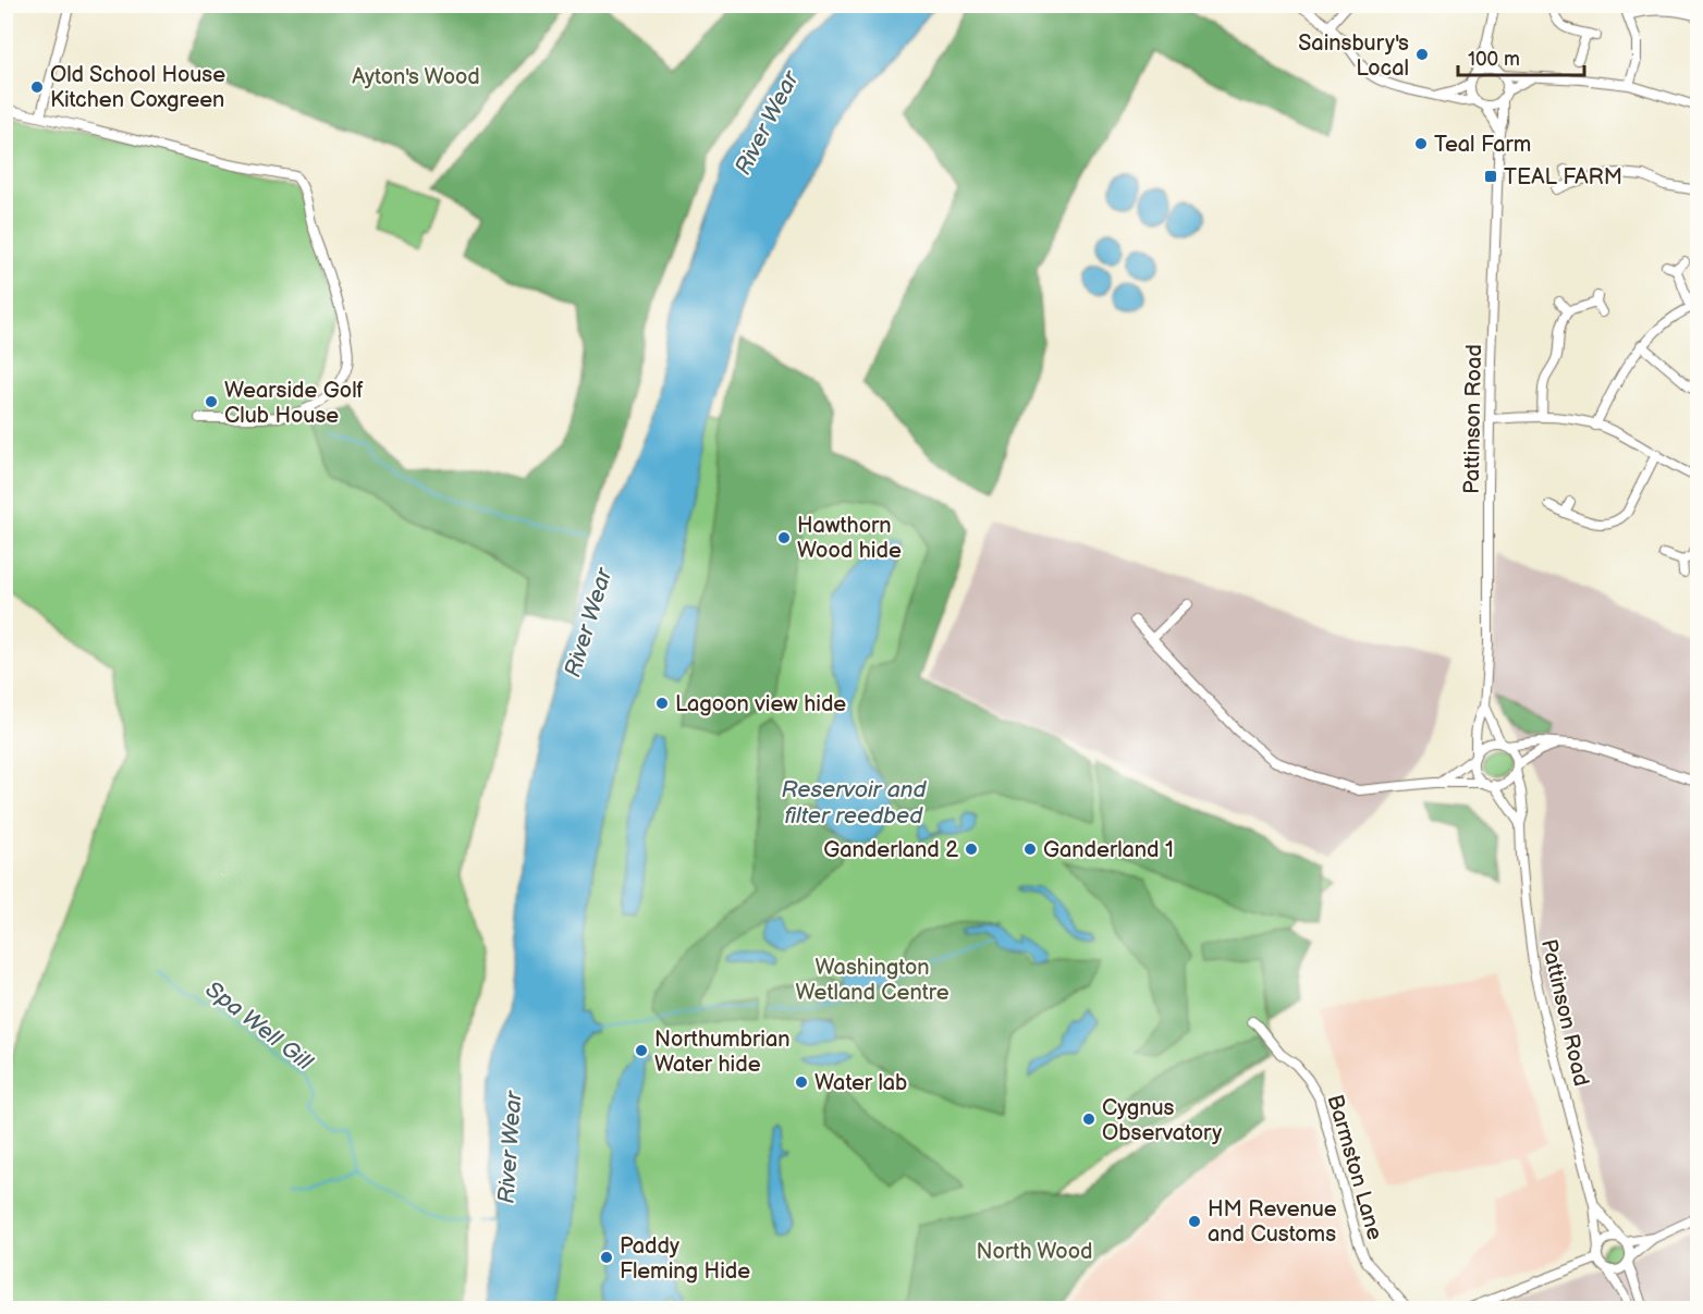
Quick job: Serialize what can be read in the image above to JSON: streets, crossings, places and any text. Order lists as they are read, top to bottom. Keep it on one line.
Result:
{"streets":{"street":["Pattinson Road","Barmston Lane"]},"water":["River Wear","Reservoir and filter reedbed","Spa Well Gill"],"parks":["Ayton's Wood","Washington Wetland Centre","North Wood"],"places":{"other":["Sainsbury's Local","Old School House Kitchen Coxgreen","Teal Farm","Wearside Golf Club House","Hawthorn Wood hide","Lagoon view hide","Ganderland 2","Ganderland 1","Northumbrian Water hide","Water lab","Cygnus Observatory","HM Revenue and Customs","Paddy Fleming Hide"],"transit":["TEAL FARM"]},"scale_bar":"100 m"}
